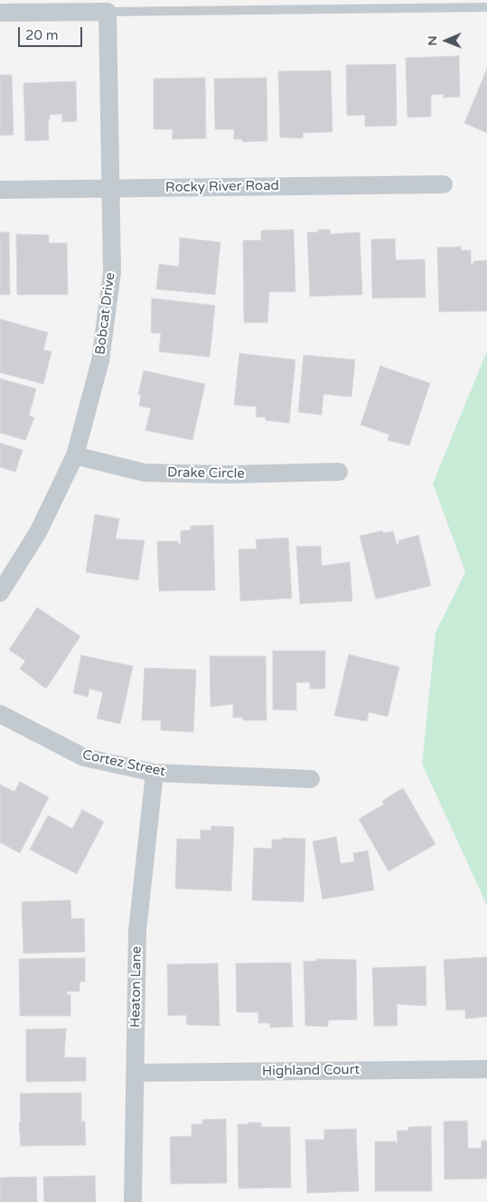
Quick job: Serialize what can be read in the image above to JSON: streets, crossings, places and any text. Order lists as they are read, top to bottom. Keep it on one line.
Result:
{"streets":{"street":["Rocky River Road","Bobcat Drive","Drake Circle","Cortez Street","Heaton Lane","Highland Court"]},"crossings":[["Rocky River Road","Bobcat Drive"],["Bobcat Drive","Drake Circle"],["Cortez Street","Heaton Lane"],["Heaton Lane","Highland Court"]],"scale_bar":"20 m","north":"left"}
